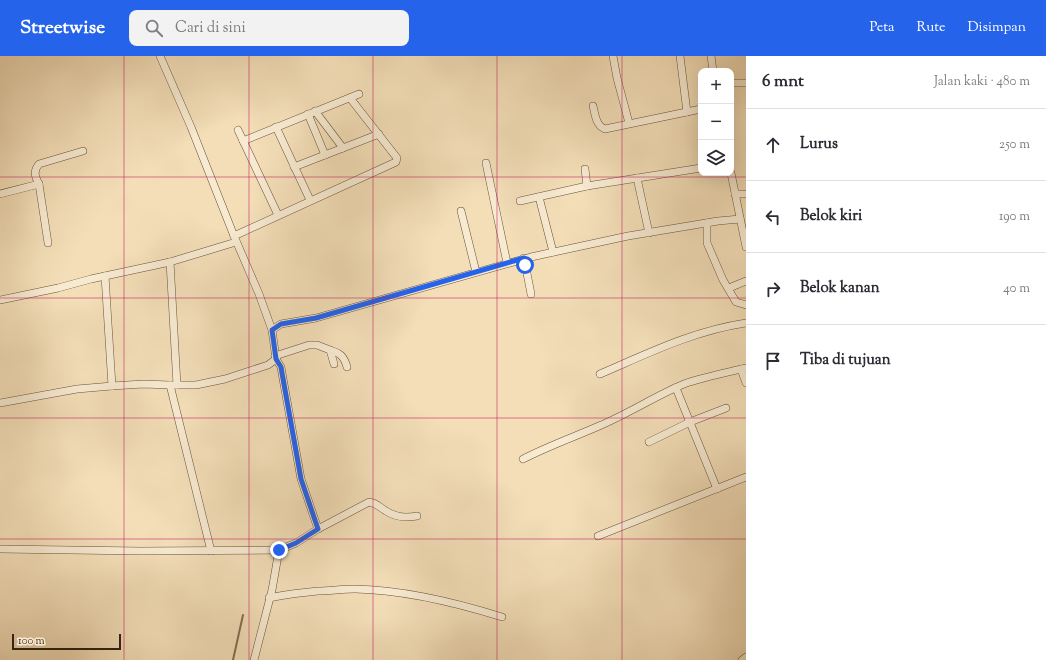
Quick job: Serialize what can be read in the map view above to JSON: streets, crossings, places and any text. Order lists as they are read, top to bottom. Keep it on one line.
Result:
{"scale_bar":"100 m","page":{"header":"Streetwise","search":"Cari di sini","nav":["Peta","Rute","Disimpan"],"heading":["6 mnt","Jalan kaki · 480 m"],"map_buttons":["+","−"],"list":[["Lurus","250 m"],["Belok kiri","190 m"],["Belok kanan","40 m"],"Tiba di tujuan"],"scale":"100 m"}}
